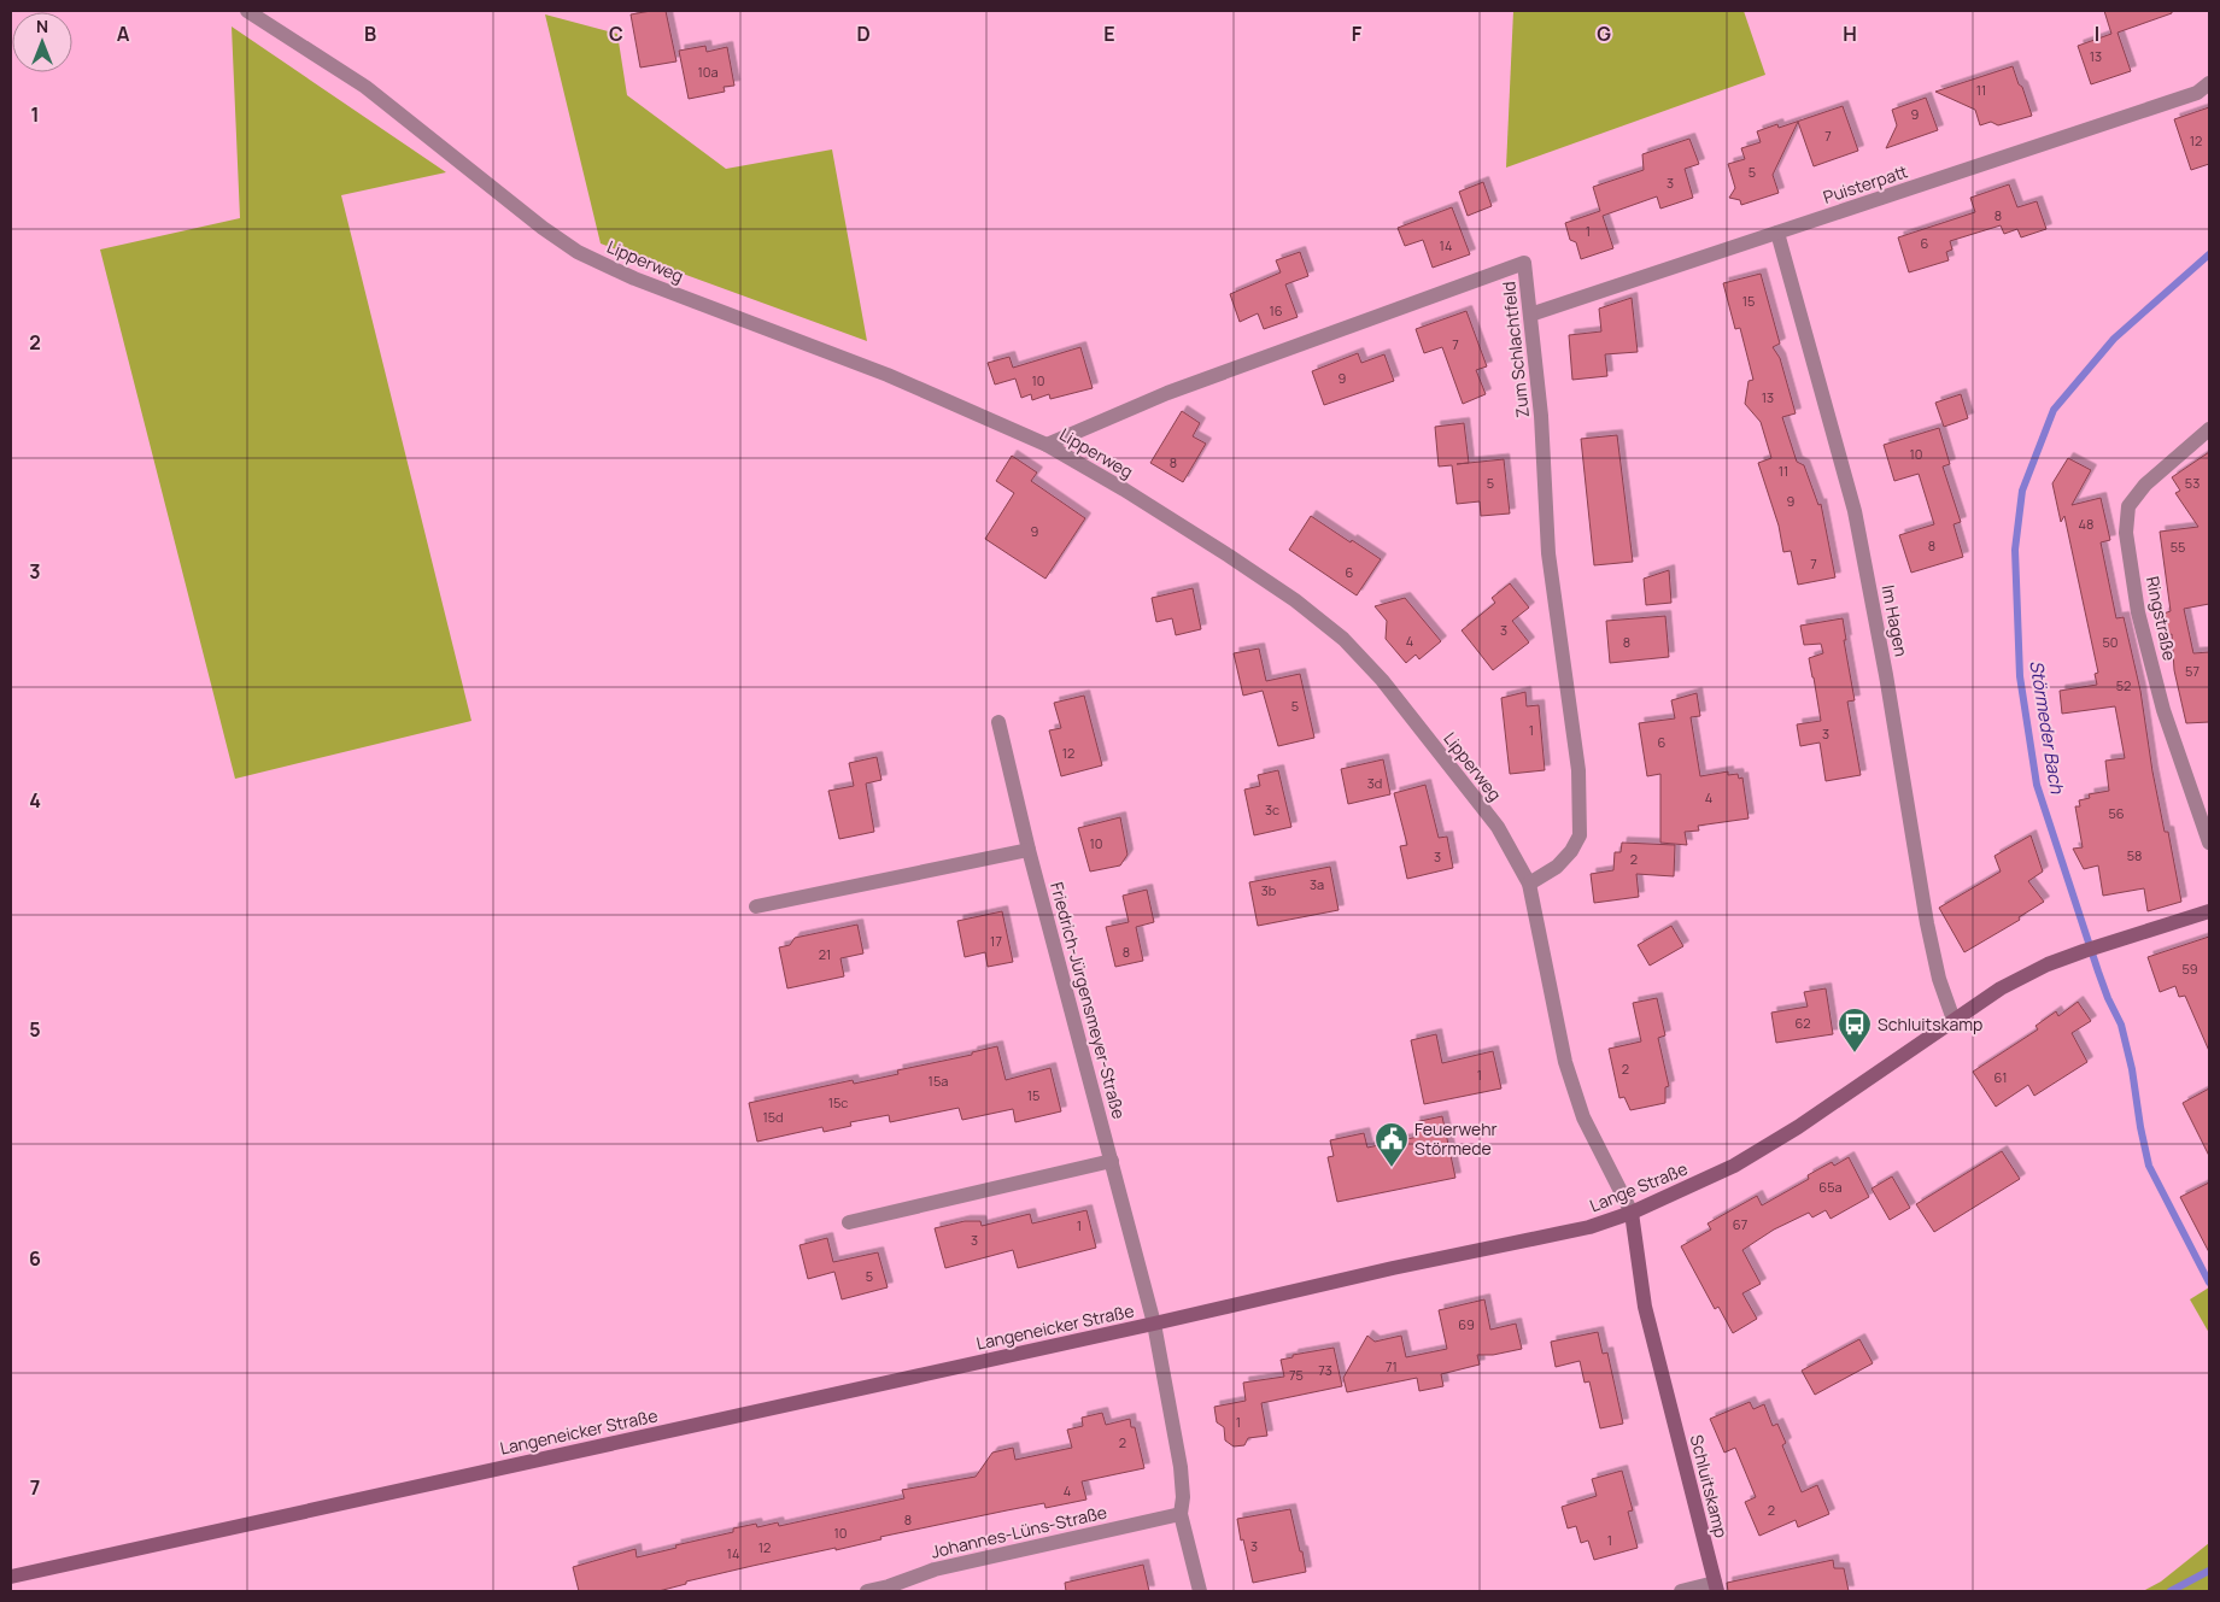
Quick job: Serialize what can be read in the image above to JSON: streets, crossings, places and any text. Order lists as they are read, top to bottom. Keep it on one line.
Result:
{"streets":{"main road":["Lange Straße","Langeneicker Straße","Schluitskamp"],"street":["Puisterpatt","Lipperweg","Zum Schlachtfeld","Ringstraße","Im Hagen","Friedrich-Jürgensmeyer-Straße","Johannes-Lüns-Straße"]},"crossings":[["Puisterpatt","Zum Schlachtfeld"],["Puisterpatt","Im Hagen"],["Lipperweg","Zum Schlachtfeld"],["Lipperweg","Lange Straße"],["Lipperweg","Schluitskamp"],["Im Hagen","Lange Straße"],["Friedrich-Jürgensmeyer-Straße","Lange Straße"],["Friedrich-Jürgensmeyer-Straße","Langeneicker Straße"],["Friedrich-Jürgensmeyer-Straße","Johannes-Lüns-Straße"],["Lange Straße","Langeneicker Straße"],["Lange Straße","Schluitskamp"]],"water":["Störmeder Bach"],"places":{"bus stop":["Schluitskamp"],"public building":["Feuerwehr Störmede"]},"house_numbers":["13","10a","11","9","7","12","5","3","8","1","6","14","15","16","7","9","10","13","10","8","11","5","53","9","48","9","8","55","7","6","3","4","8","50","57","52","5","1","3","6","12","3d","4","3c","56","10","58","3","2","3a","3b","17","8","21","59","62","2","1","61","15a","15","15c","15d","65a","67","1","3","5","69","71","73","75","1","2","4","2","8","10","1","3","12","14"],"north":"top","grid":{"columns":["A","B","C","D","E","F","G","H","I"],"rows":["1","2","3","4","5","6","7"]}}
